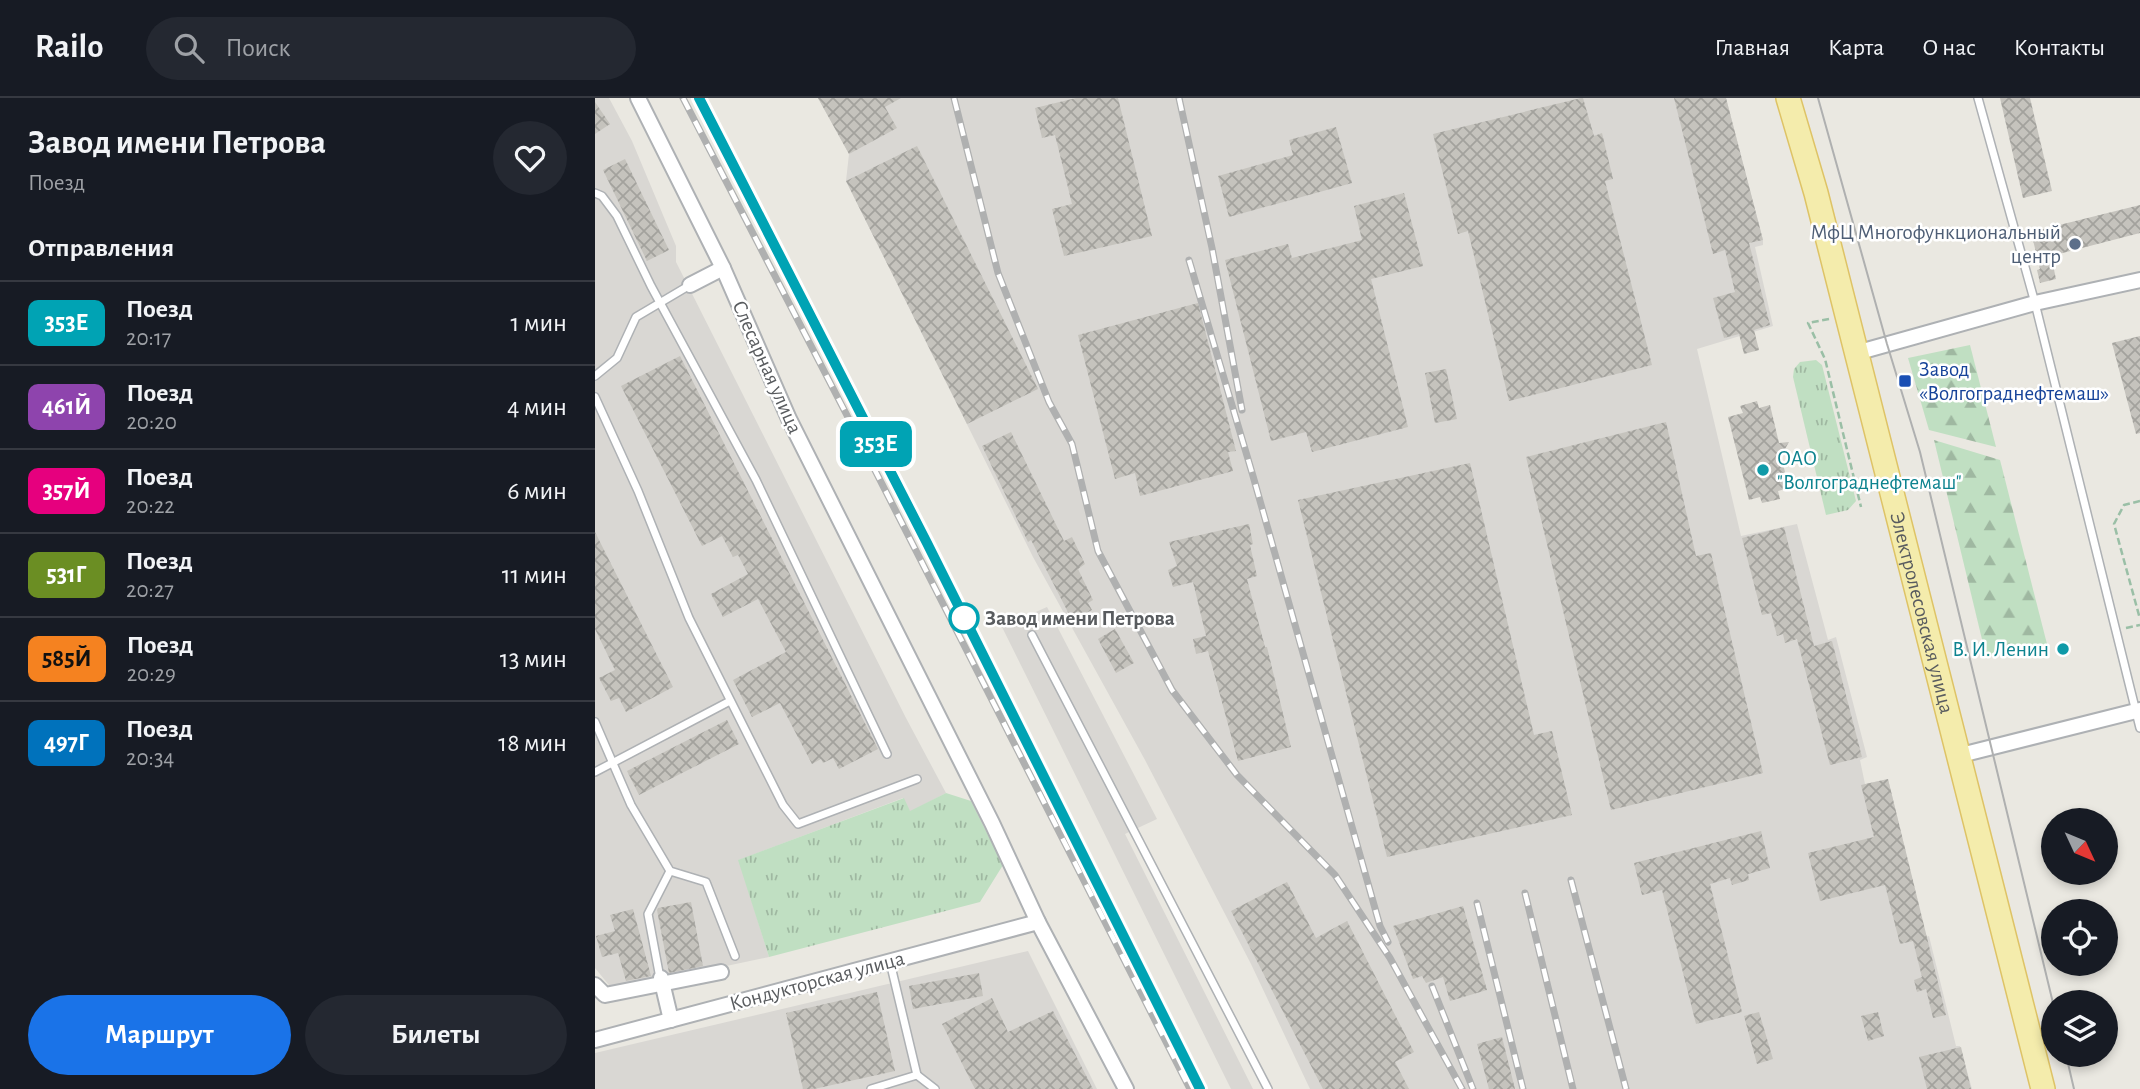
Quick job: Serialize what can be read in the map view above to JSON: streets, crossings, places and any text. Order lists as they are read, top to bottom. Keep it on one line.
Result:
{"streets":{"main road":["Электролесовская улица"],"street":["Слесарная улица","Кондукторская улица"]},"crossings":[["Слесарная улица","Кондукторская улица"]],"places":{"other":["МфЦ Многофункциональный центр","ОАО \"Волгограднефтемаш\"","Завод имени Петрова","В. И. Ленин"],"transit":["Завод «Волгограднефтемаш»"]},"north":"bottom right","page":{"header":"Railo","search":"Поиск","nav":["Главная","Карта","О нас","Контакты"],"heading":[["Завод имени Петрова","Поезд"],"Отправления"],"on_map":"353Е","list":[{"mark":"353Е","name":"Поезд","note":"20:17","value":"1 мин"},{"mark":"461Й","name":"Поезд","note":"20:20","value":"4 мин"},{"mark":"357Й","name":"Поезд","note":"20:22","value":"6 мин"},{"mark":"531Г","name":"Поезд","note":"20:27","value":"11 мин"},{"mark":"585Й","name":"Поезд","note":"20:29","value":"13 мин"},{"mark":"497Г","name":"Поезд","note":"20:34","value":"18 мин"}],"buttons":["Маршрут","Билеты"]}}
